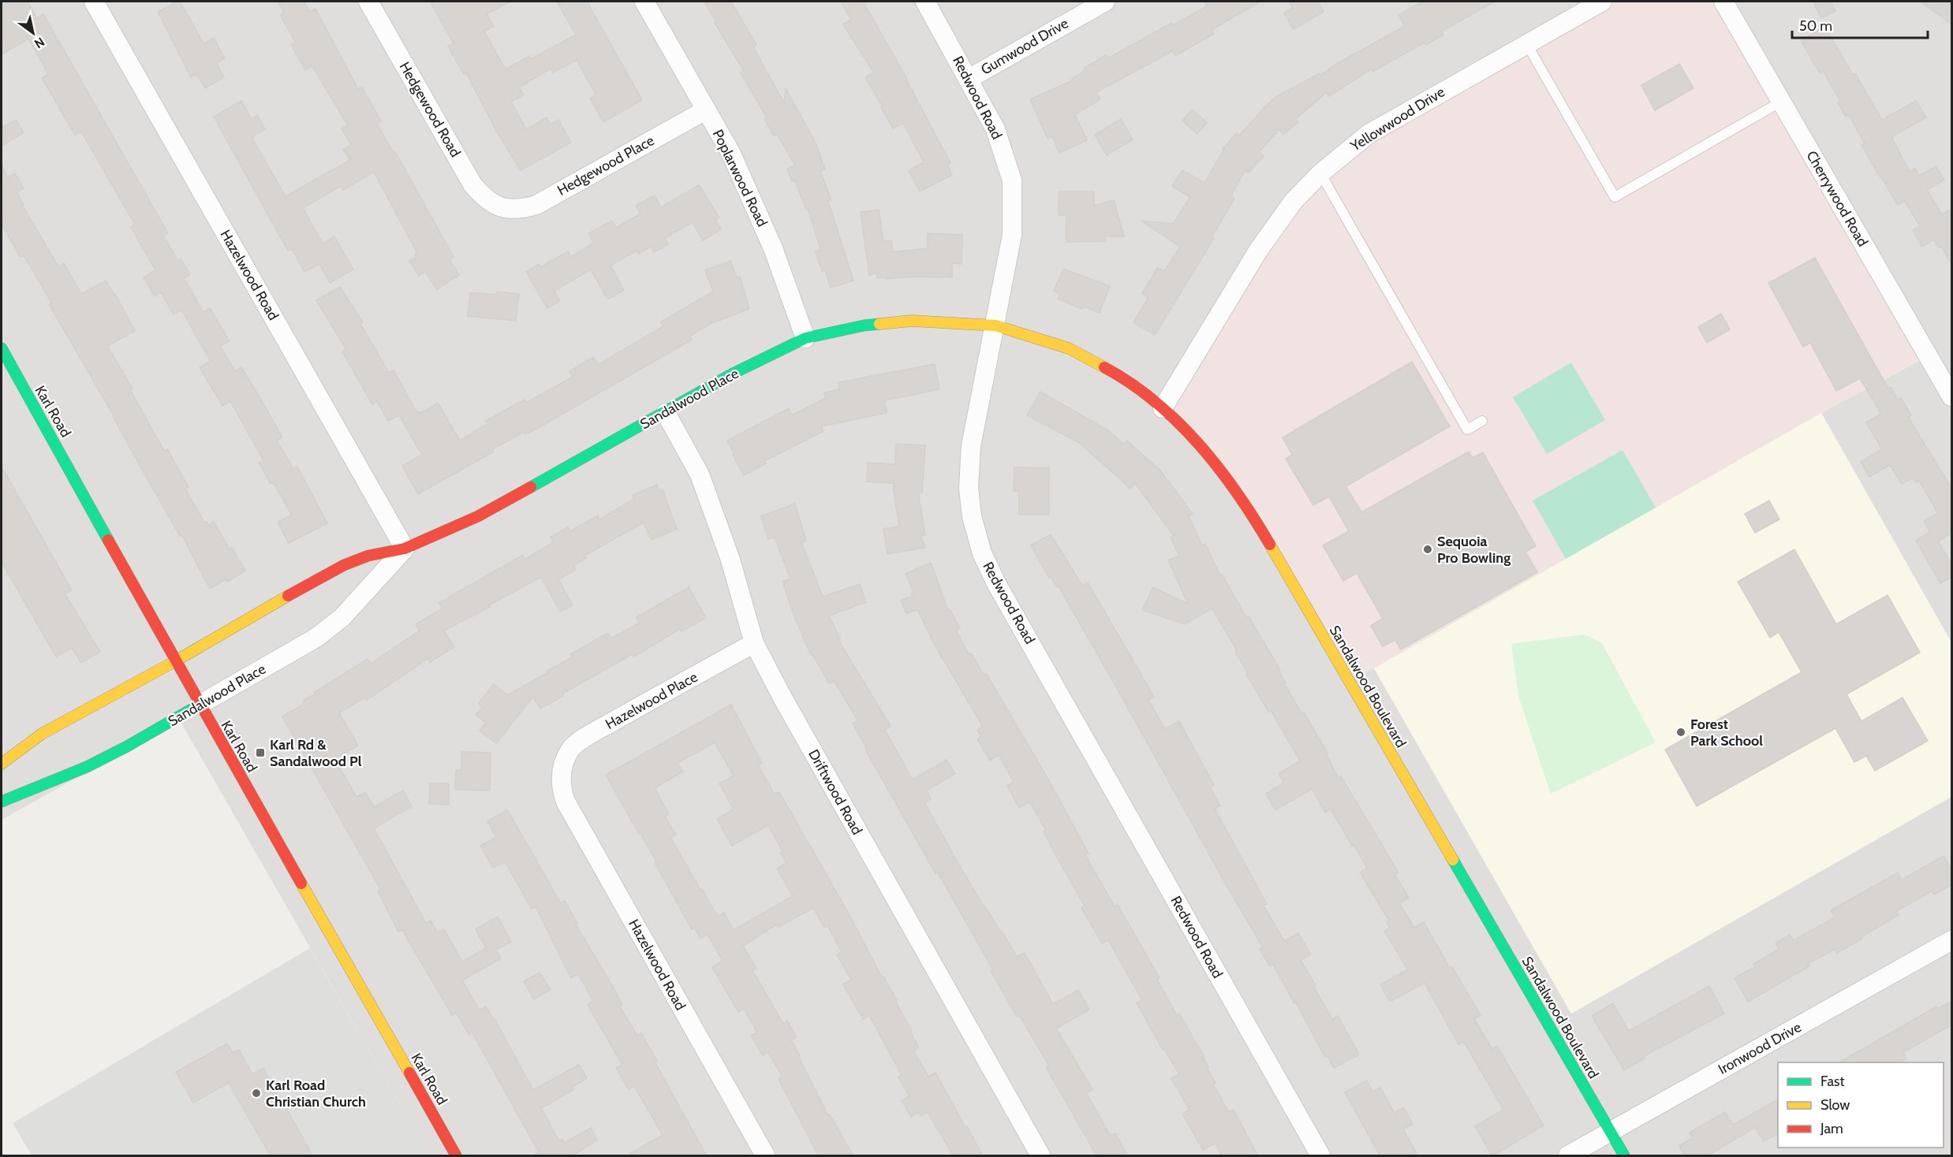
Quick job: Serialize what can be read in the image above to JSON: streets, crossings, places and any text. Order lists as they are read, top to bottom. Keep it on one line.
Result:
{"streets":{"street":["Gumwood Drive","Redwood Road","Hedgewood Road","Yellowwood Drive","Hedgewood Place","Poplarwood Road","Cherrywood Road","Hazelwood Road","Sandalwood Place","Karl Road","Sandalwood Boulevard","Hazelwood Place","Driftwood Road","Ironwood Drive"]},"crossings":[["Gumwood Drive","Redwood Road"],["Redwood Road","Sandalwood Place"],["Redwood Road","Sandalwood Boulevard"],["Hedgewood Road","Hedgewood Place"],["Yellowwood Drive","Sandalwood Boulevard"],["Hedgewood Place","Poplarwood Road"],["Poplarwood Road","Sandalwood Place"],["Hazelwood Road","Sandalwood Place"],["Hazelwood Road","Hazelwood Place"],["Sandalwood Place","Karl Road"],["Sandalwood Place","Sandalwood Boulevard"],["Sandalwood Place","Driftwood Road"],["Sandalwood Boulevard","Ironwood Drive"],["Hazelwood Place","Driftwood Road"]],"places":{"other":["Sequoia Pro Bowling","Forest Park School","Karl Road Christian Church"],"transit":["Karl Rd & Sandalwood Pl"]},"legend":["Fast","Slow","Jam"],"scale_bar":"50 m","north":"bottom right"}
